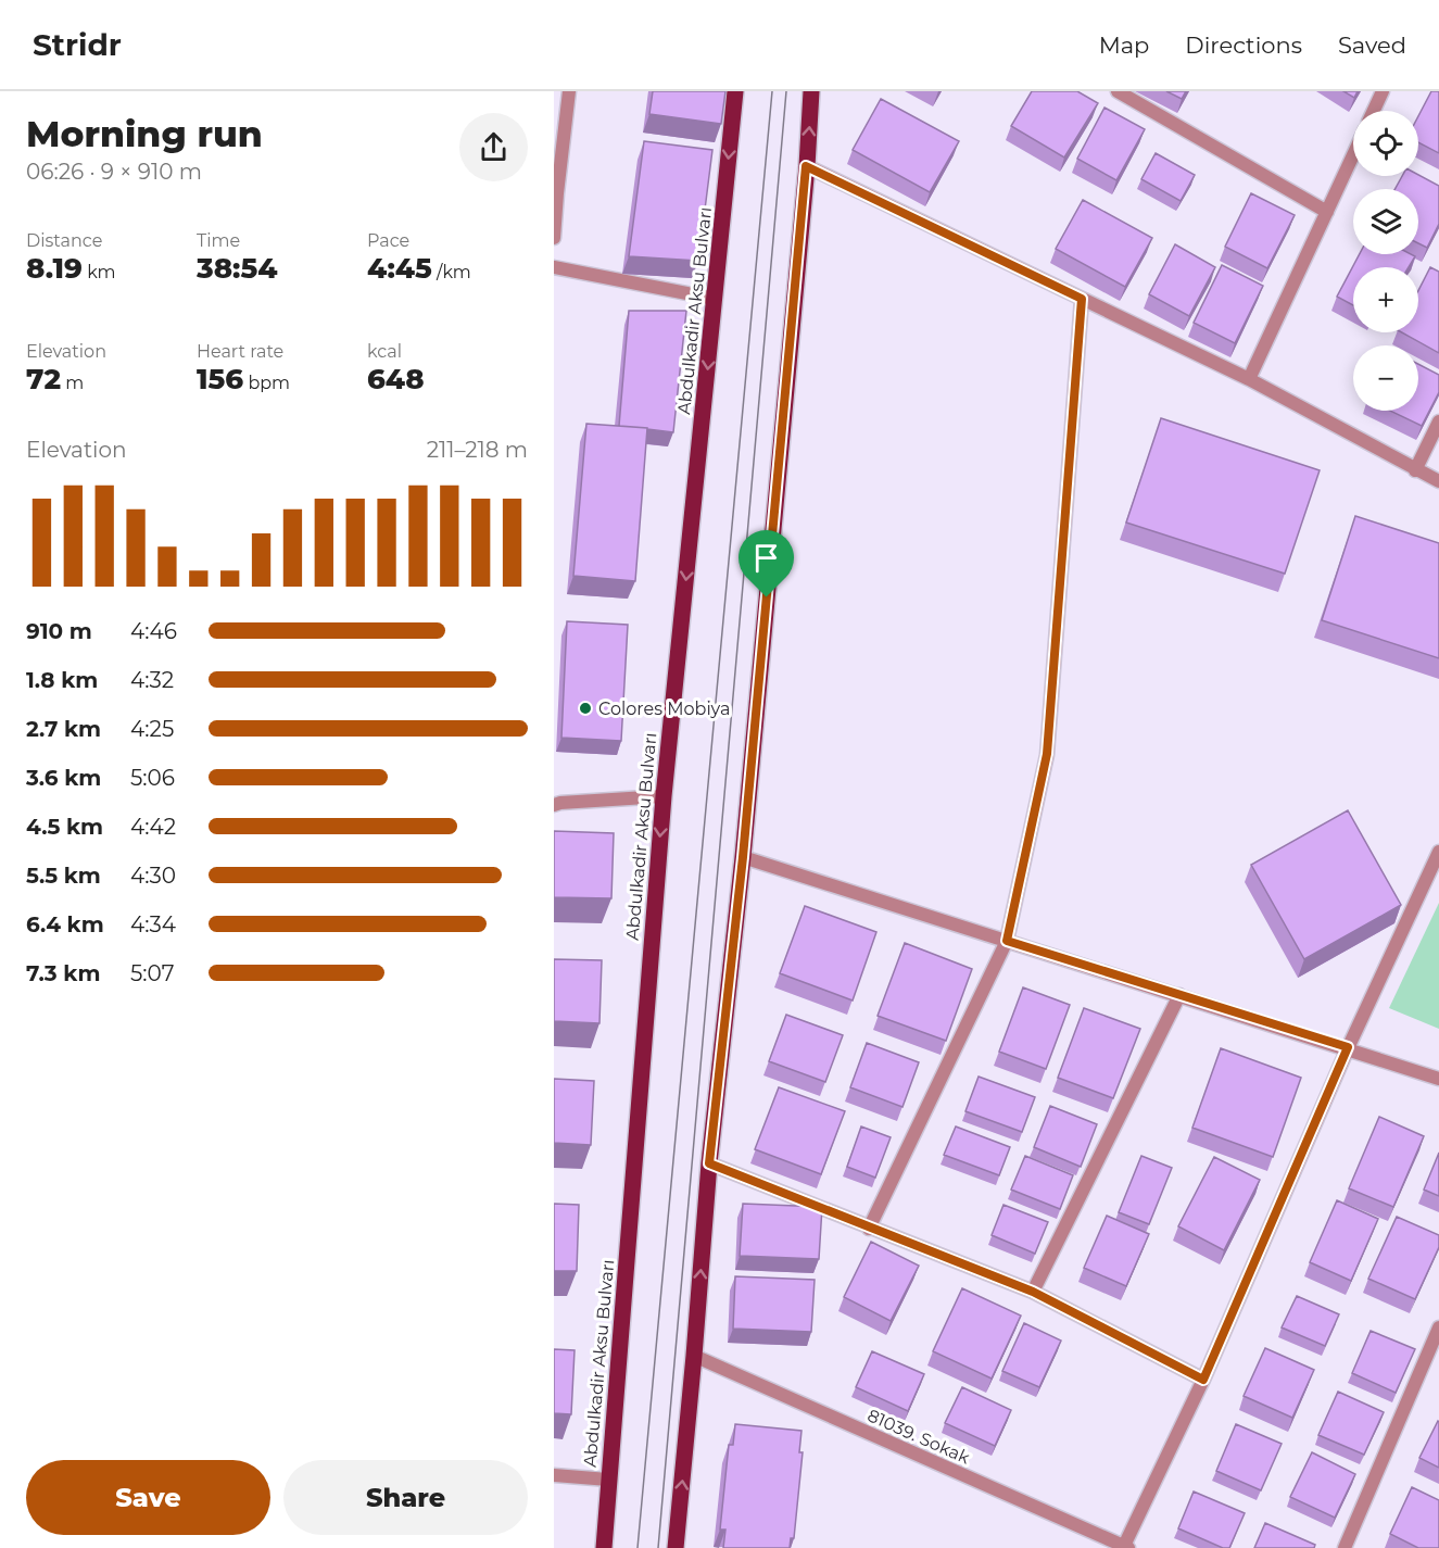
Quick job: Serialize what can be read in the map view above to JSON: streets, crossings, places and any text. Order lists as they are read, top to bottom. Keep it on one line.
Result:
{"streets":{"main road":["Abdulkadir Aksu Bulvarı"],"street":["81039. Sokak"]},"places":["Colores Mobiya"],"page":{"header":"Stridr","nav":["Map","Directions","Saved"],"heading":["Morning run","06:26 · 9 × 910 m"],"map_buttons":["+","−"],"stats":[["Distance","8.19 km"],["Time","38:54"],["Pace","4:45 /km"],["Elevation","72 m"],["Heart rate","156 bpm"],["kcal","648"]],"chart":["Elevation","211–218 m"],"list":[{"name":"910 m","note":"4:46"},{"name":"1.8 km","note":"4:32"},{"name":"2.7 km","note":"4:25"},{"name":"3.6 km","note":"5:06"},{"name":"4.5 km","note":"4:42"},{"name":"5.5 km","note":"4:30"},{"name":"6.4 km","note":"4:34"},{"name":"7.3 km","note":"5:07"}],"buttons":["Save","Share"]}}
